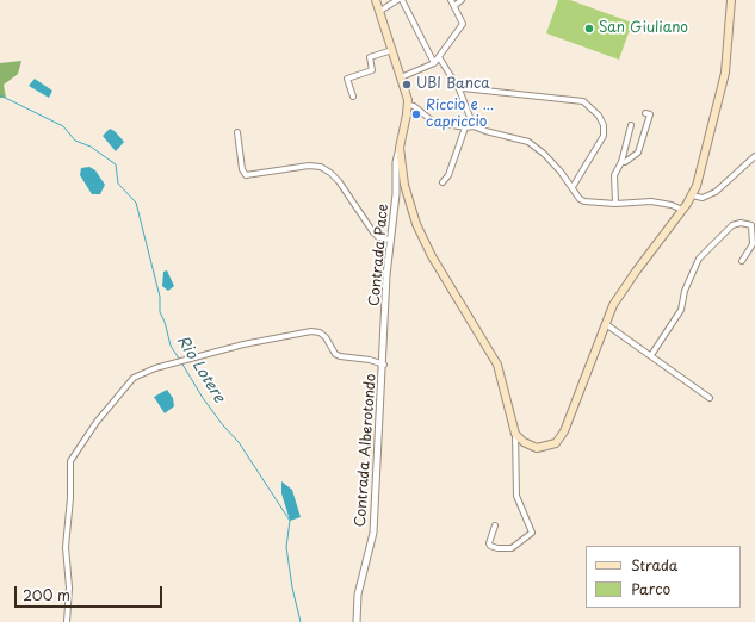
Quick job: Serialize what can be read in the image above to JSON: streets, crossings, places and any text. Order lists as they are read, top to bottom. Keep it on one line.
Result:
{"streets":{"street":["Contrada Pace","Contrada Alberotondo"]},"crossings":[["Contrada Pace","Contrada Alberotondo"]],"water":["Rio Lotere"],"places":["San Giuliano","UBI Banca","Riccio e ... capriccio"],"legend":["Strada","Parco"],"scale_bar":"200 m"}
